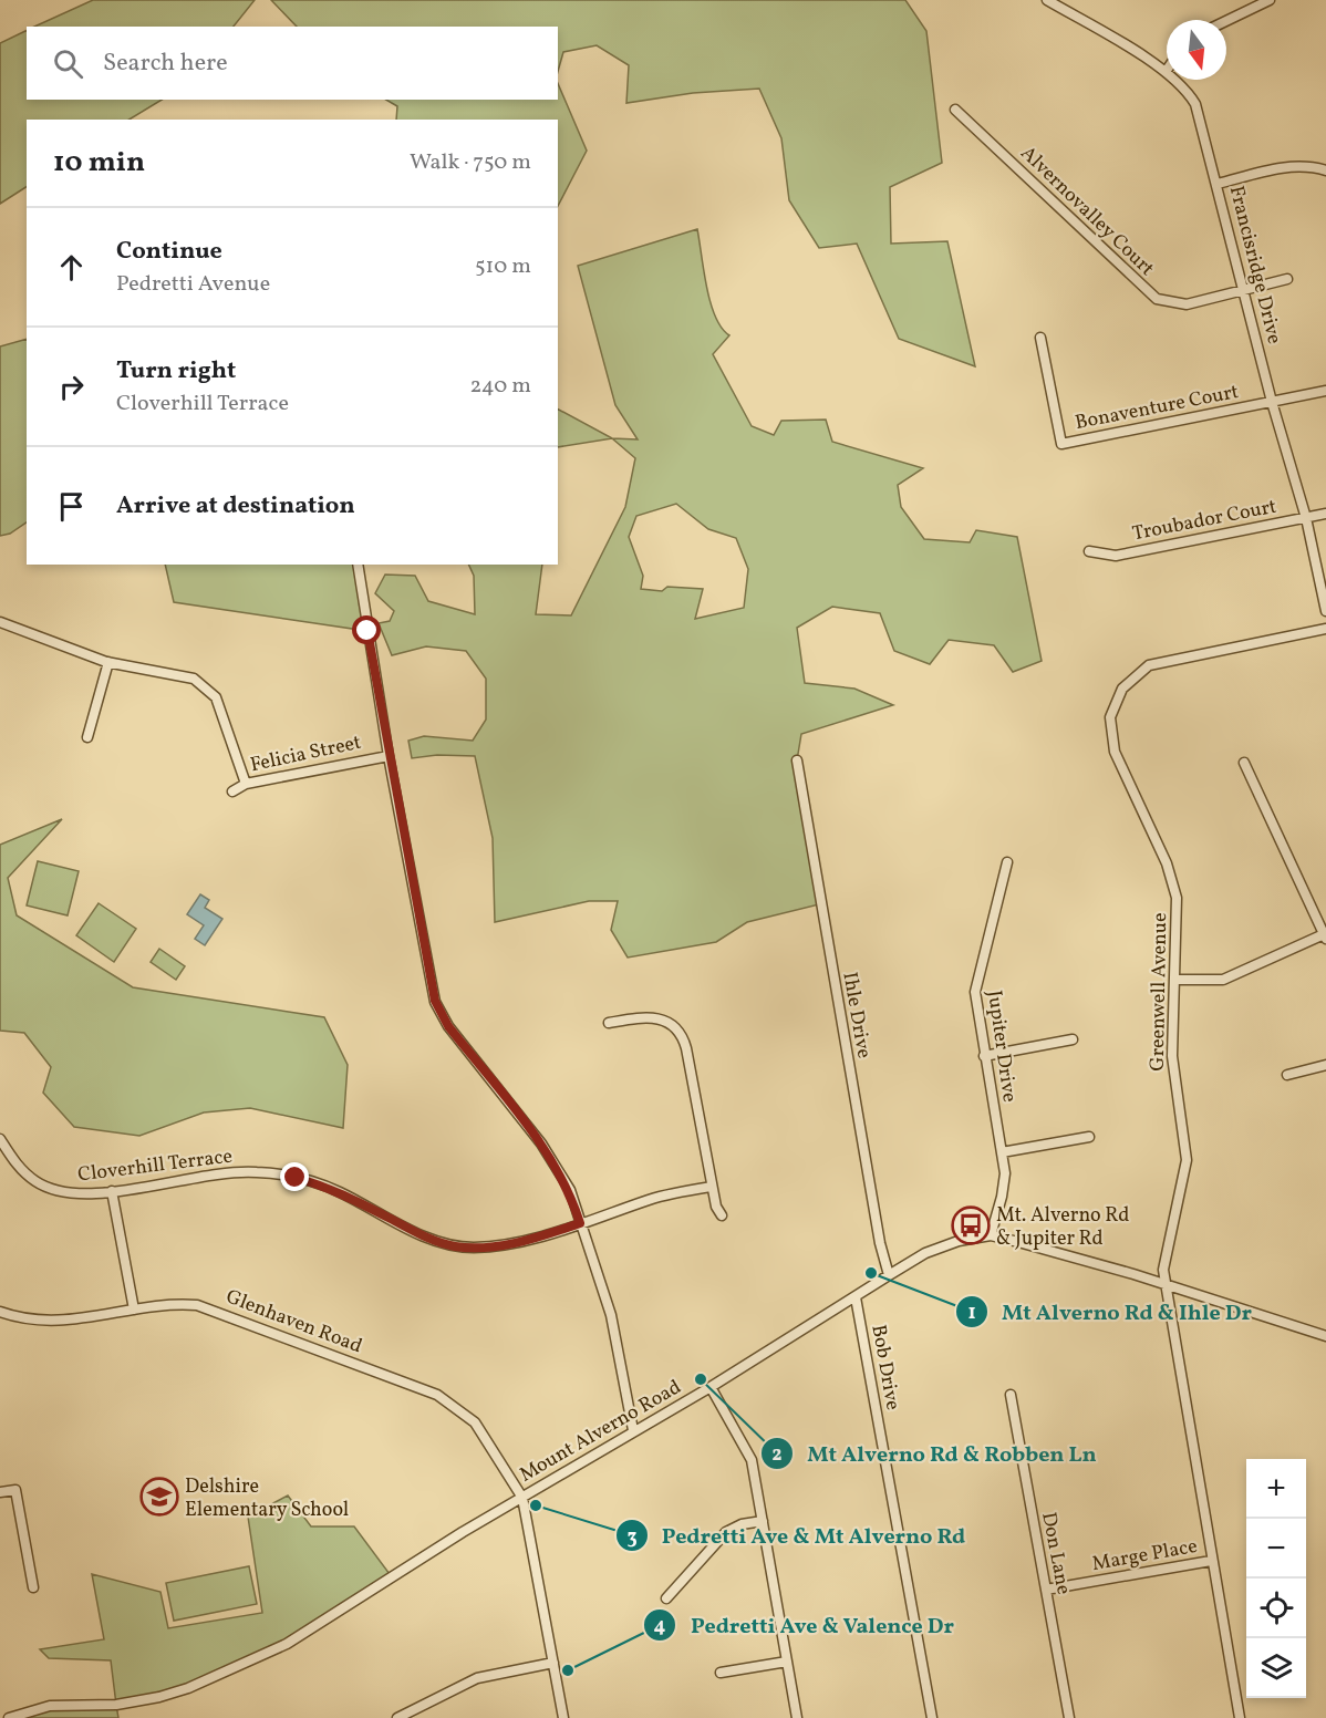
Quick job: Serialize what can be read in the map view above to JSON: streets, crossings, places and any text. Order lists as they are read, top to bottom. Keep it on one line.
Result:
{"streets":{"street":["Alvernovalley Court","Francisridge Drive","Bonaventure Court","Troubador Court","Felicia Street","Greenwell Avenue","Ihle Drive","Jupiter Drive","Cloverhill Terrace","Glenhaven Road","Bob Drive","Mount Alverno Road","Don Lane","Marge Place"]},"crossings":[["Alvernovalley Court","Francisridge Drive"],["Francisridge Drive","Bonaventure Court"],["Francisridge Drive","Troubador Court"],["Greenwell Avenue","Mount Alverno Road"],["Greenwell Avenue","Marge Place"],["Ihle Drive","Mount Alverno Road"],["Jupiter Drive","Mount Alverno Road"],["Glenhaven Road","Mount Alverno Road"],["Bob Drive","Mount Alverno Road"],["Don Lane","Marge Place"]],"places":{"bus stop":["Mt. Alverno Rd & Jupiter Rd"],"other":["Mt Alverno Rd & Ihle Dr","Mt Alverno Rd & Robben Ln","Pedretti Ave & Mt Alverno Rd","Pedretti Ave & Valence Dr"],"school or university":["Delshire Elementary School"]},"north":"bottom","page":{"search":"Search here","heading":["10 min","Walk · 750 m"],"list":[["Continue","Pedretti Avenue","510 m"],["Turn right","Cloverhill Terrace","240 m"],"Arrive at destination"],"map_buttons":["+","−"]}}
